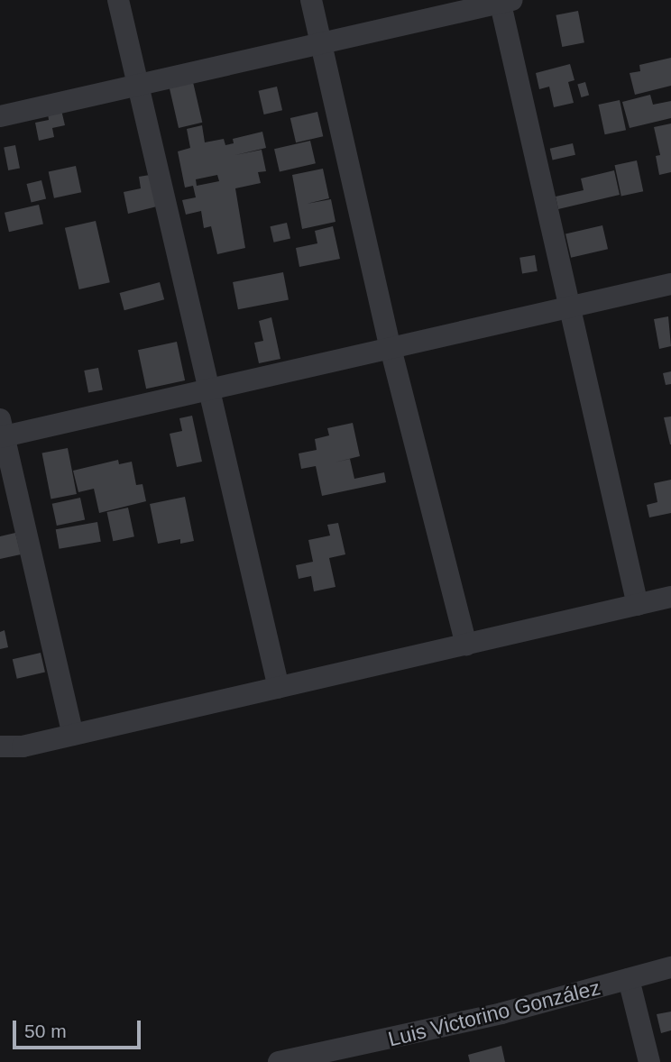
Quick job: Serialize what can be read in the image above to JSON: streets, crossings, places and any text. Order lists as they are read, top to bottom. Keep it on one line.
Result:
{"streets":{"street":["Luis Victorino González"]},"scale_bar":"50 m"}
